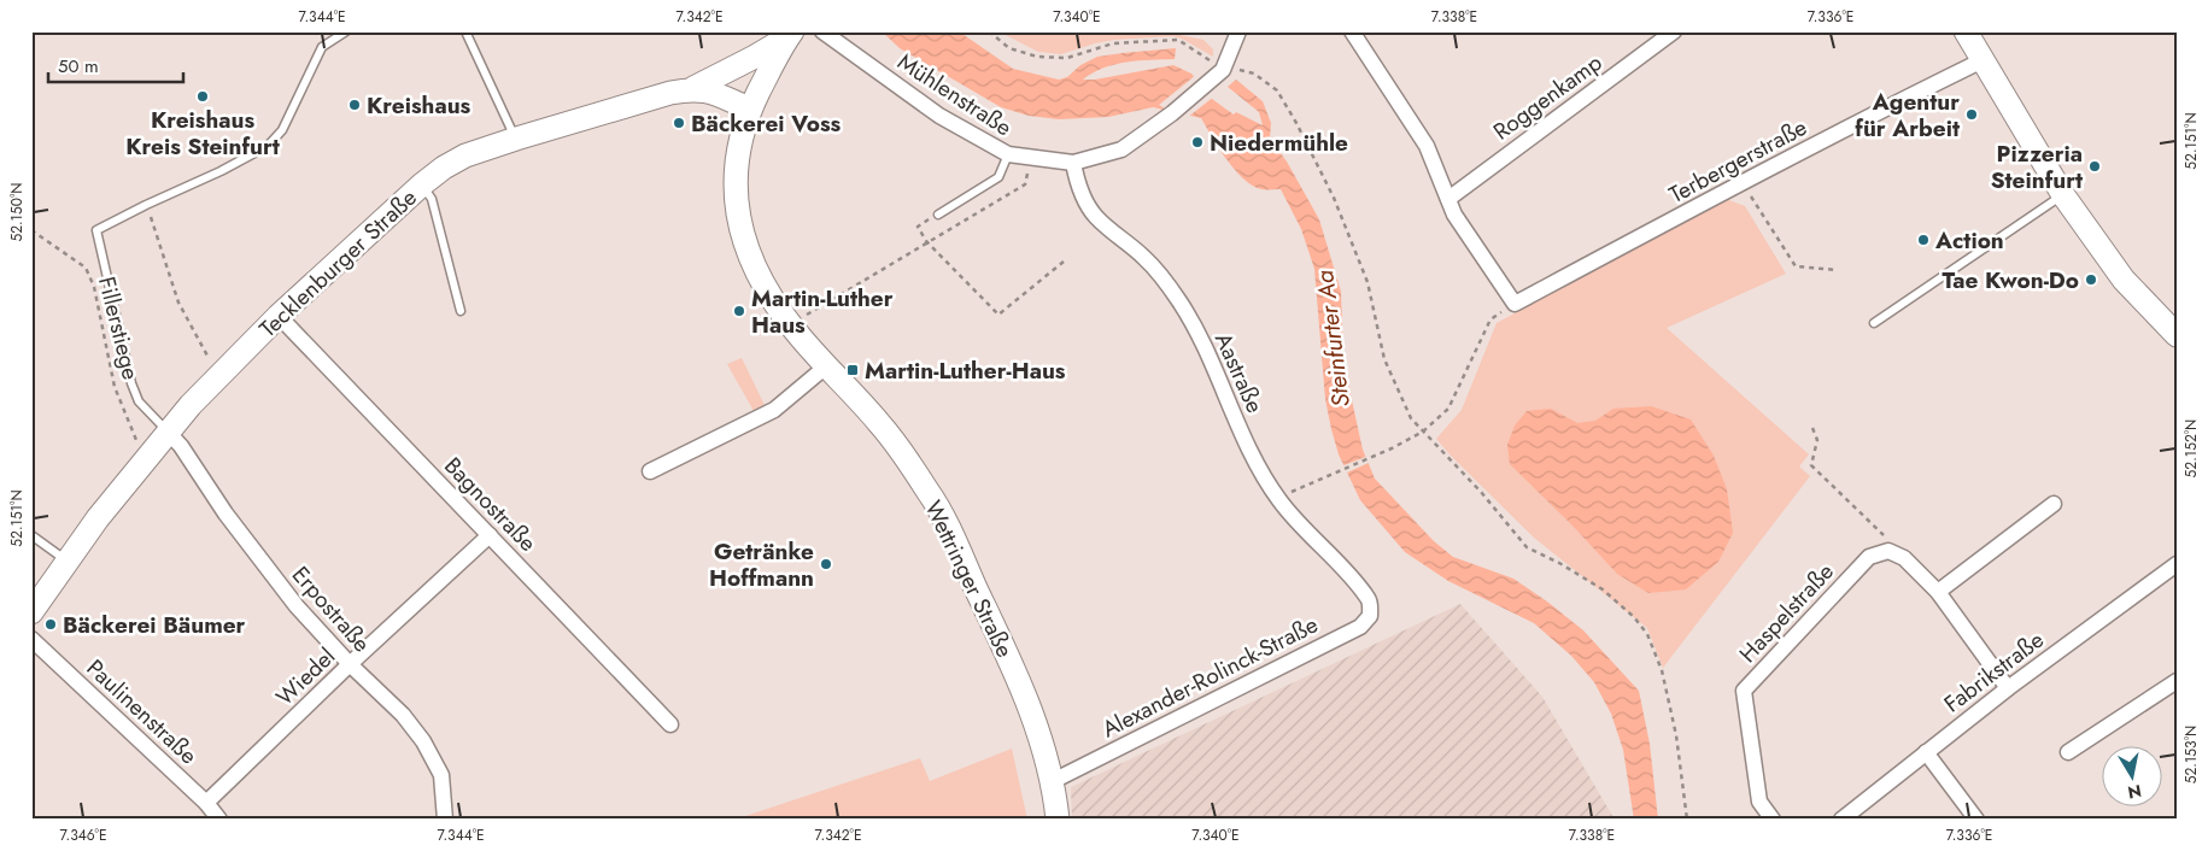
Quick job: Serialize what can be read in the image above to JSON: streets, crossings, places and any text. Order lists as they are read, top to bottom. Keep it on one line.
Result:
{"streets":{"main road":["Tecklenburger Straße","Wettringer Straße"],"street":["Mühlenstraße","Roggenkamp","Terbergerstraße","Aastraße","Bagnostraße","Erpostraße","Haspelstraße","Fabrikstraße","Wiedel","Alexander-Rolinck-Straße","Paulinenstraße"],"lane":["Fillerstiege"]},"crossings":[["Mühlenstraße","Aastraße"],["Tecklenburger Straße","Fillerstiege"],["Tecklenburger Straße","Bagnostraße"],["Tecklenburger Straße","Wettringer Straße"],["Tecklenburger Straße","Erpostraße"],["Fillerstiege","Erpostraße"],["Aastraße","Alexander-Rolinck-Straße"],["Bagnostraße","Wiedel"],["Wettringer Straße","Alexander-Rolinck-Straße"],["Erpostraße","Wiedel"],["Wiedel","Paulinenstraße"]],"water":["Steinfurter Aa"],"places":{"other":["Kreishaus Kreis Steinfurt","Kreishaus","Agentur für Arbeit","Bäckerei Voss","Niedermühle","Pizzeria Steinfurt","Action","Tae Kwon-Do","Martin-Luther Haus","Getränke Hoffmann","Bäckerei Bäumer"],"transit":["Martin-Luther-Haus"]},"scale_bar":"50 m","north":"bottom","coordinates":["7.344°E","7.342°E","7.340°E","7.338°E","7.336°E","52.151°N","52.150°N","52.152°N","52.153°N","7.346°E"]}
